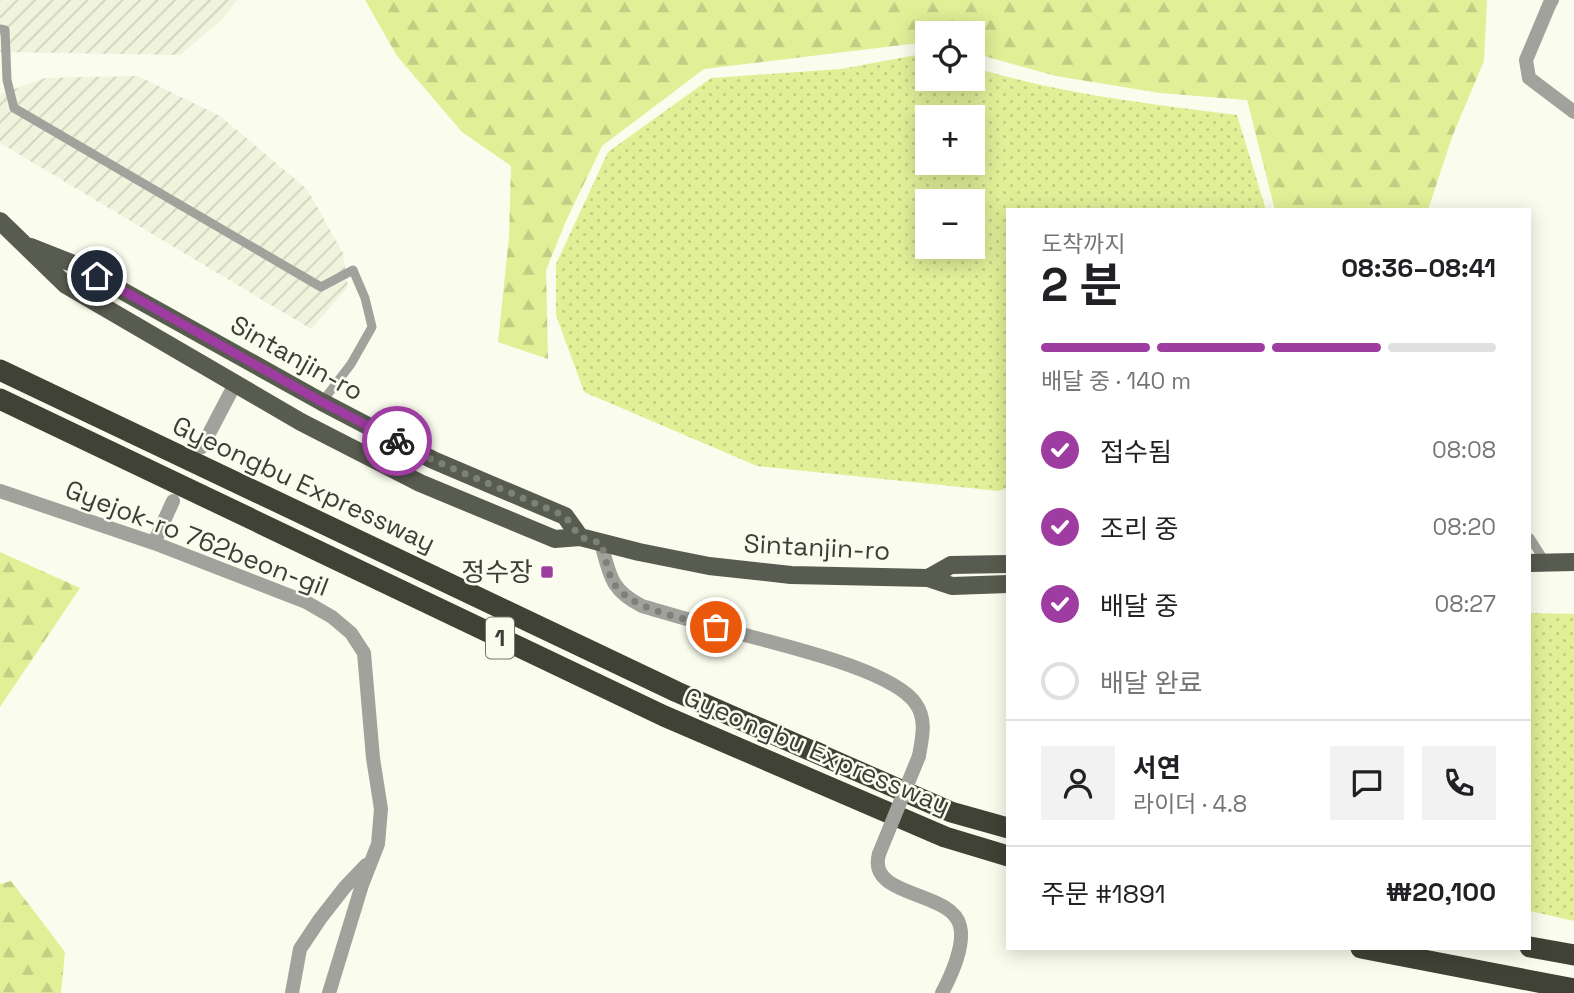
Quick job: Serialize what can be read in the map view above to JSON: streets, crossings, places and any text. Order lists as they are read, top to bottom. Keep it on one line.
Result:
{"streets":{"highway":["Gyeongbu Expressway","1"],"main road":["Sintanjin-ro"],"street":["Gyejok-ro 762beon-gil"]},"places":{"transit":["정수장"]},"page":{"map_buttons":["+","−"],"heading":["2 분","도착까지","08:36–08:41"],"panel":["서연","라이더 · 4.8","주문 #1891","₩20,100"],"bar":"배달 중 · 140 m","list":[["접수됨","08:08"],["조리 중","08:20"],["배달 중","08:27"],"배달 완료"]}}
